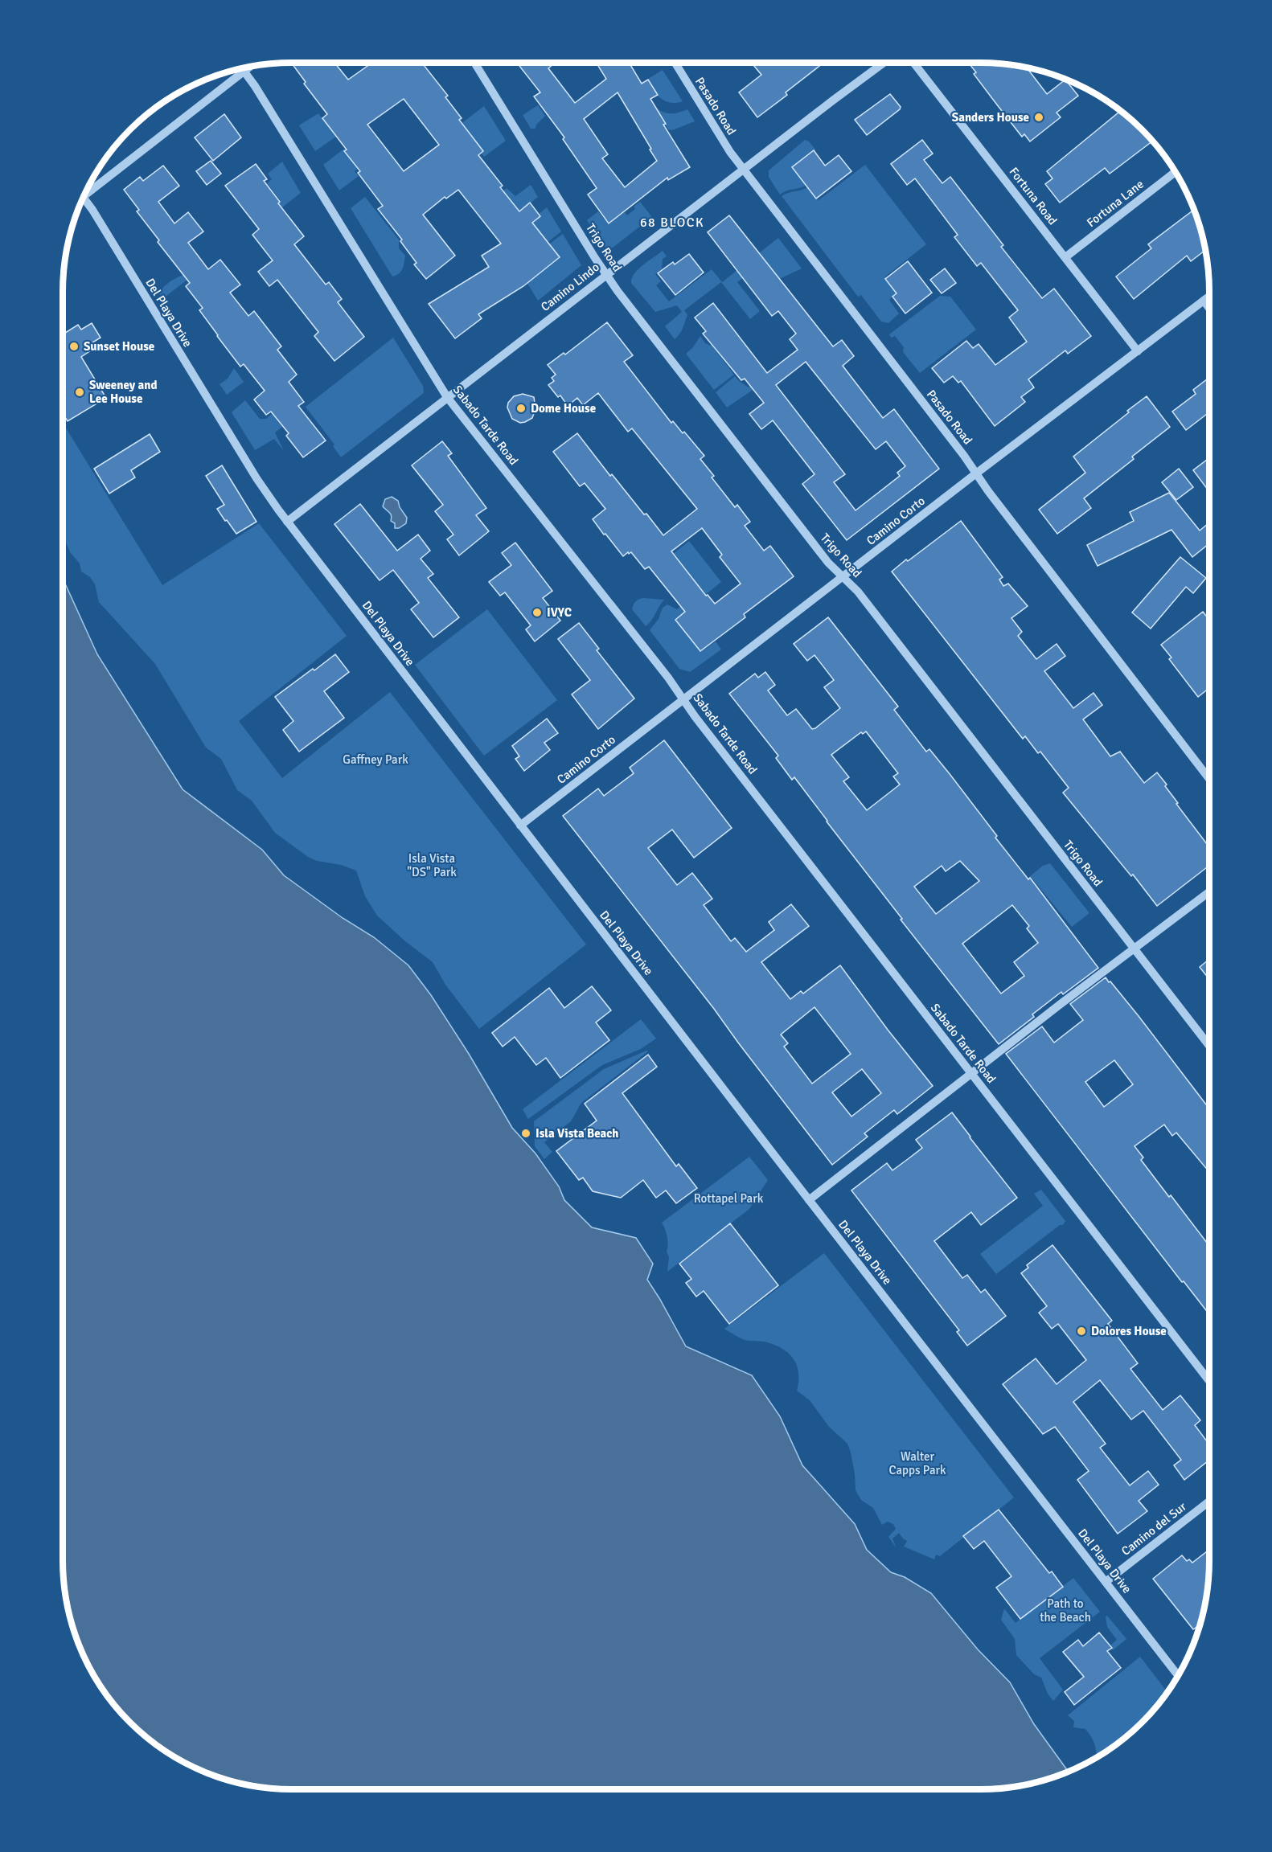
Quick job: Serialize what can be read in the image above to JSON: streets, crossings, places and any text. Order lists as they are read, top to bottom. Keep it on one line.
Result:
{"streets":{"street":["Pasado Road","Fortuna Road","Fortuna Lane","Trigo Road","Camino Lindo","Del Playa Drive","Sabado Tarde Road","Camino Corto","Camino del Sur"]},"crossings":[["Pasado Road","Camino Lindo"],["Pasado Road","Camino Corto"],["Fortuna Road","Fortuna Lane"],["Fortuna Road","Camino Corto"],["Trigo Road","Camino Lindo"],["Trigo Road","Camino Corto"],["Camino Lindo","Del Playa Drive"],["Camino Lindo","Sabado Tarde Road"],["Del Playa Drive","Camino Corto"],["Del Playa Drive","Camino del Sur"],["Sabado Tarde Road","Camino Corto"]],"districts":["68 BLOCK"],"parks":["Gaffney Park","Isla Vista \"DS\" Park","Rottapel Park","Walter Capps Park","Path to the Beach"],"places":["Sanders House","Sunset House","Sweeney and Lee House","Dome House","IVYC","Isla Vista Beach","Dolores House"]}
